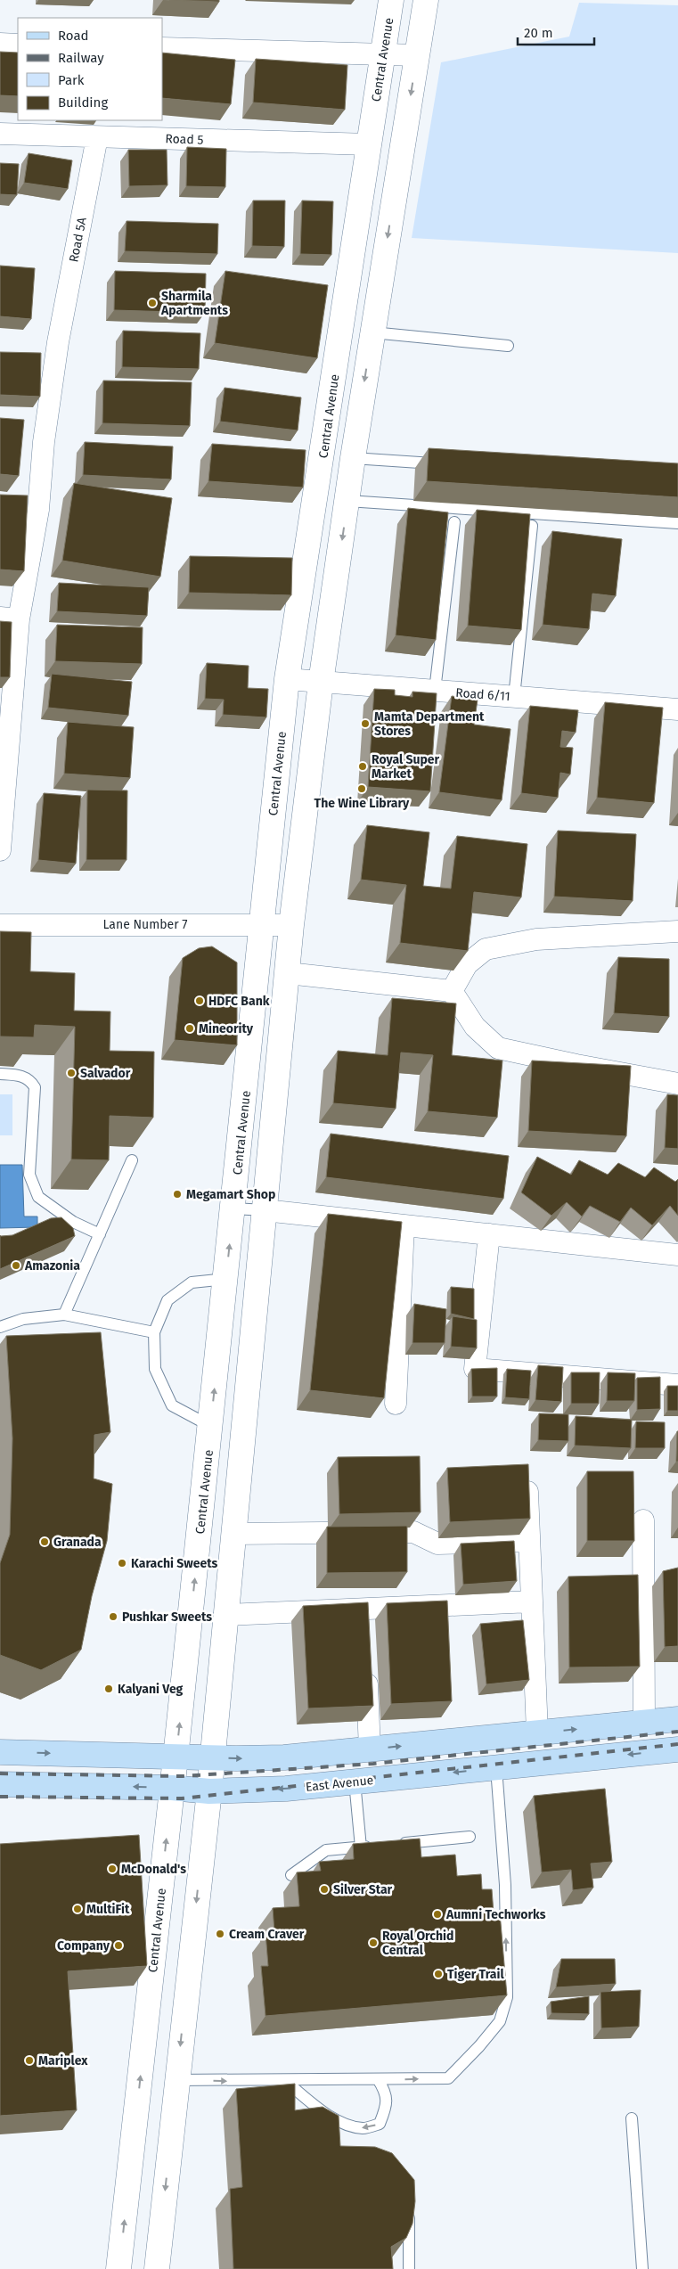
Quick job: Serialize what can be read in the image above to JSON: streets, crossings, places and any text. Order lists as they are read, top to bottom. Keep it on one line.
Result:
{"streets":{"main road":["East Avenue"],"street":["Central Avenue","Road 5","Road 5A","Road 6/11","Lane Number 7"]},"crossings":[["Central Avenue","Road 5"],["Central Avenue","Road 6/11"],["Central Avenue","Lane Number 7"],["Central Avenue","East Avenue"],["Road 5","Road 5A"]],"places":["Sharmila Apartments","Mamta Department Stores","Royal Super Market","The Wine Library","HDFC Bank","Mineority","Salvador","Megamart Shop","Amazonia","Granada","Karachi Sweets","Pushkar Sweets","Kalyani Veg","McDonald's","Silver Star","MultiFit","Aumni Techworks","Cream Craver","Royal Orchid Central","Company","Tiger Trail","Mariplex"],"legend":["Road","Railway","Park","Building"],"scale_bar":"20 m"}
